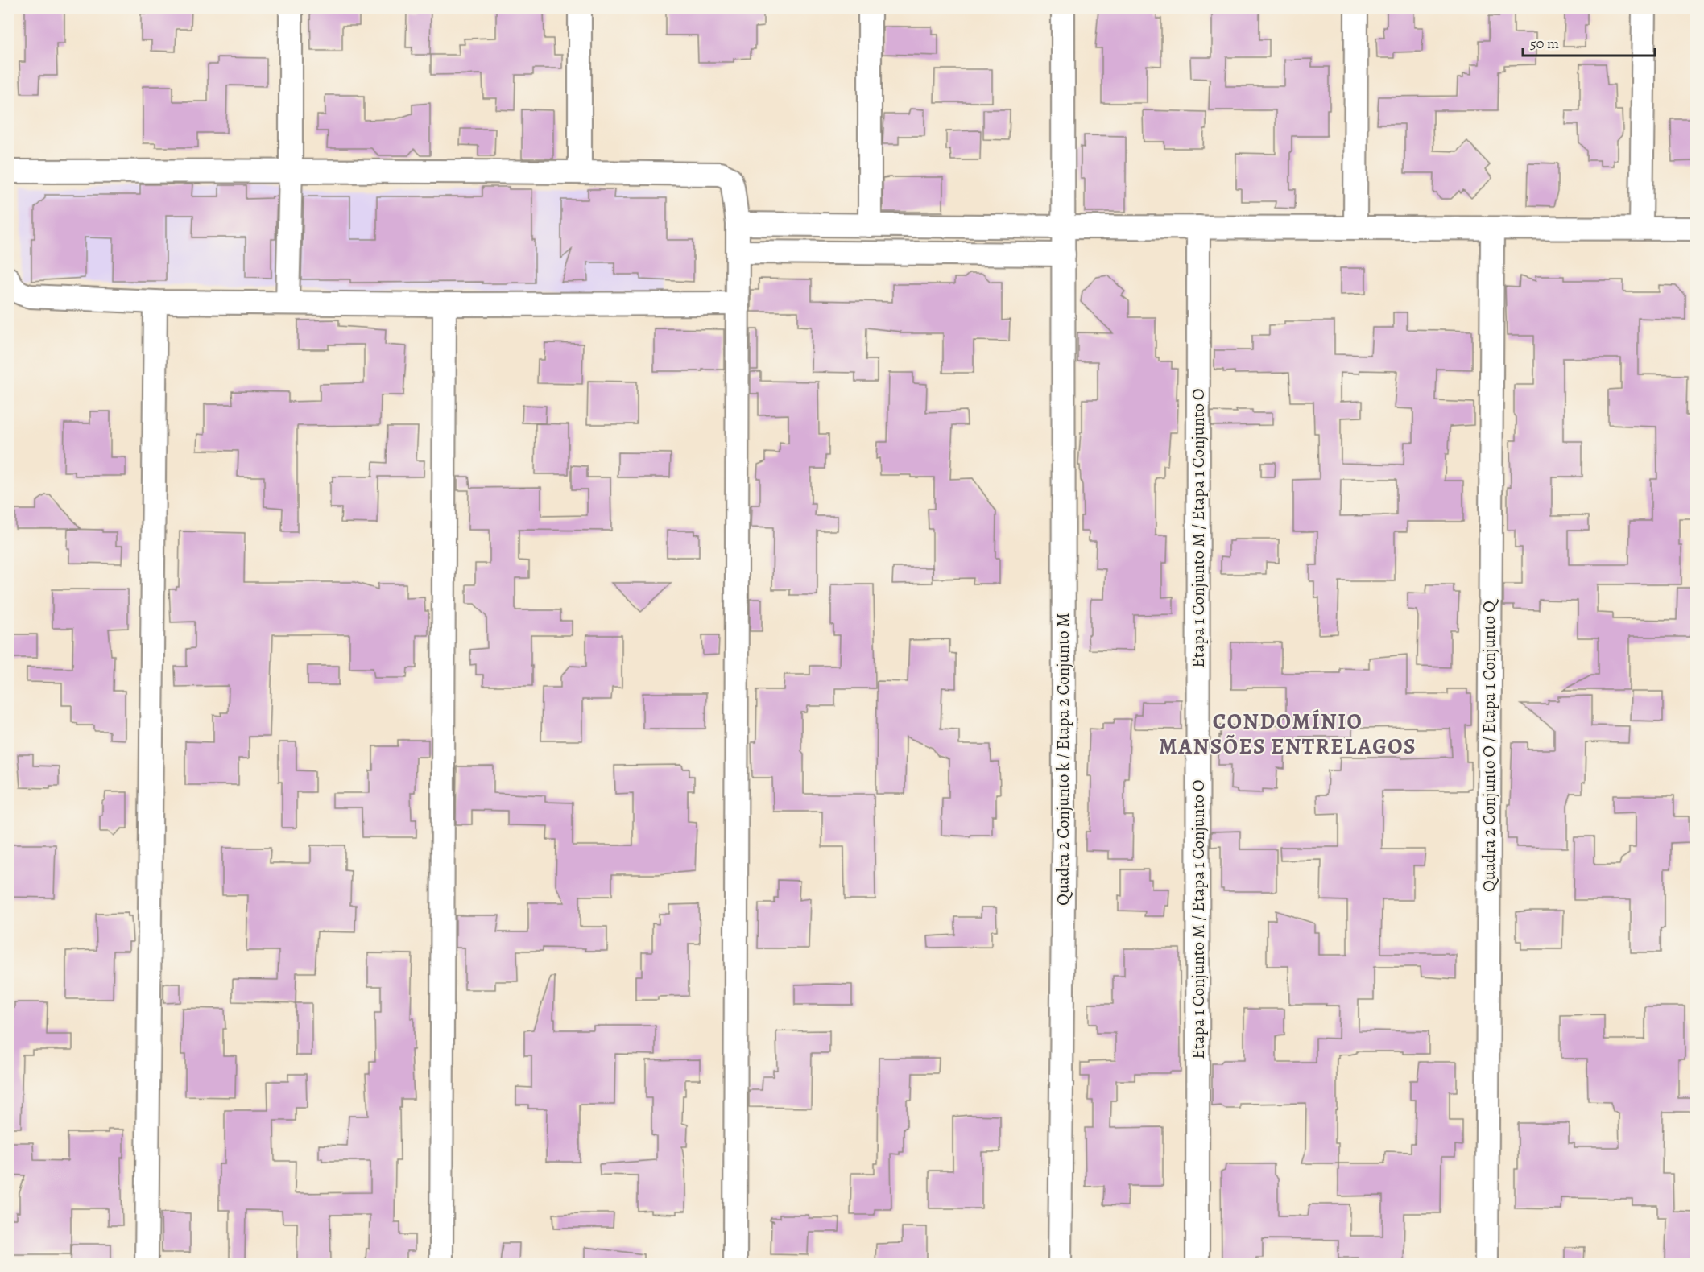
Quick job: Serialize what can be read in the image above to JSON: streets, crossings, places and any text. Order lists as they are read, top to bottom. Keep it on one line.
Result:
{"streets":{"street":["Etapa 1 Conjunto M / Etapa 1 Conjunto O","Quadra 2 Conjunto O / Etapa 1 Conjunto Q","Quadra 2 Conjunto k / Etapa 2 Conjunto M"]},"districts":["CONDOMÍNIO MANSÕES ENTRELAGOS"],"scale_bar":"50 m"}
